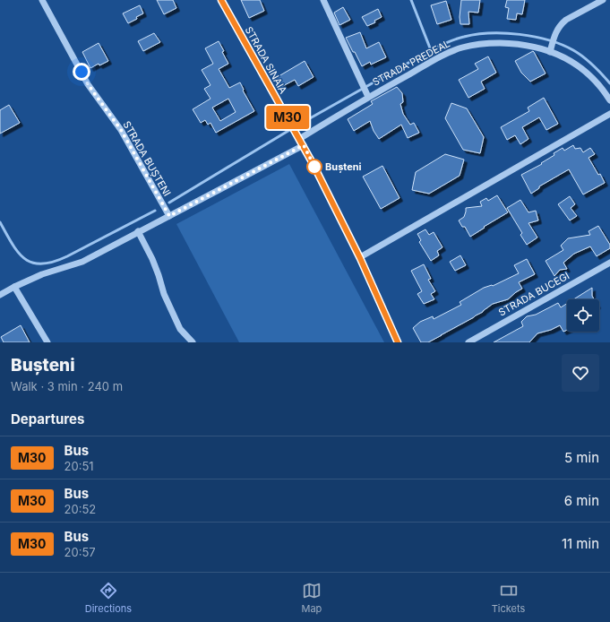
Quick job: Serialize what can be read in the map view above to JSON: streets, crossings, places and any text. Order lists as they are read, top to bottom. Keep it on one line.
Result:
{"streets":{"street":["STRADA SINAIA","STRADA PREDEAL","STRADA BUȘTENI","STRADA BUCEGI"]},"crossings":[["STRADA SINAIA","STRADA PREDEAL"]],"places":["Bușteni"],"lines":["bus line M30"],"page":{"on_map":"M30","heading":[["Bușteni","Walk · 3 min · 240 m"],"Departures"],"list":[{"mark":"M30","name":"Bus","note":"20:51","value":"5 min"},{"mark":"M30","name":"Bus","note":"20:52","value":"6 min"},{"mark":"M30","name":"Bus","note":"20:57","value":"11 min"}],"tabs":["Directions","Map","Tickets"]}}
